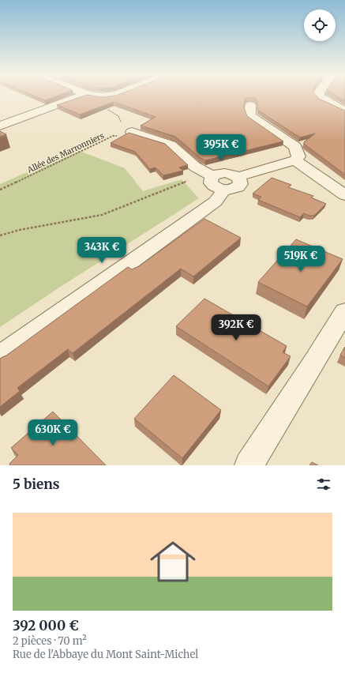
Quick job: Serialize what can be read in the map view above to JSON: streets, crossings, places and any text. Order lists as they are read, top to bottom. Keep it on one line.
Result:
{"streets":{"path":["Allée des Marronniers"]},"page":{"price":["395K €","343K €","519K €","392K €","630K €"],"heading":"5 biens","list":[{"name":"392 000 €","note":"2 pièces · 70 m² · Rue de l'Abbaye du Mont Saint-Michel"}]}}
